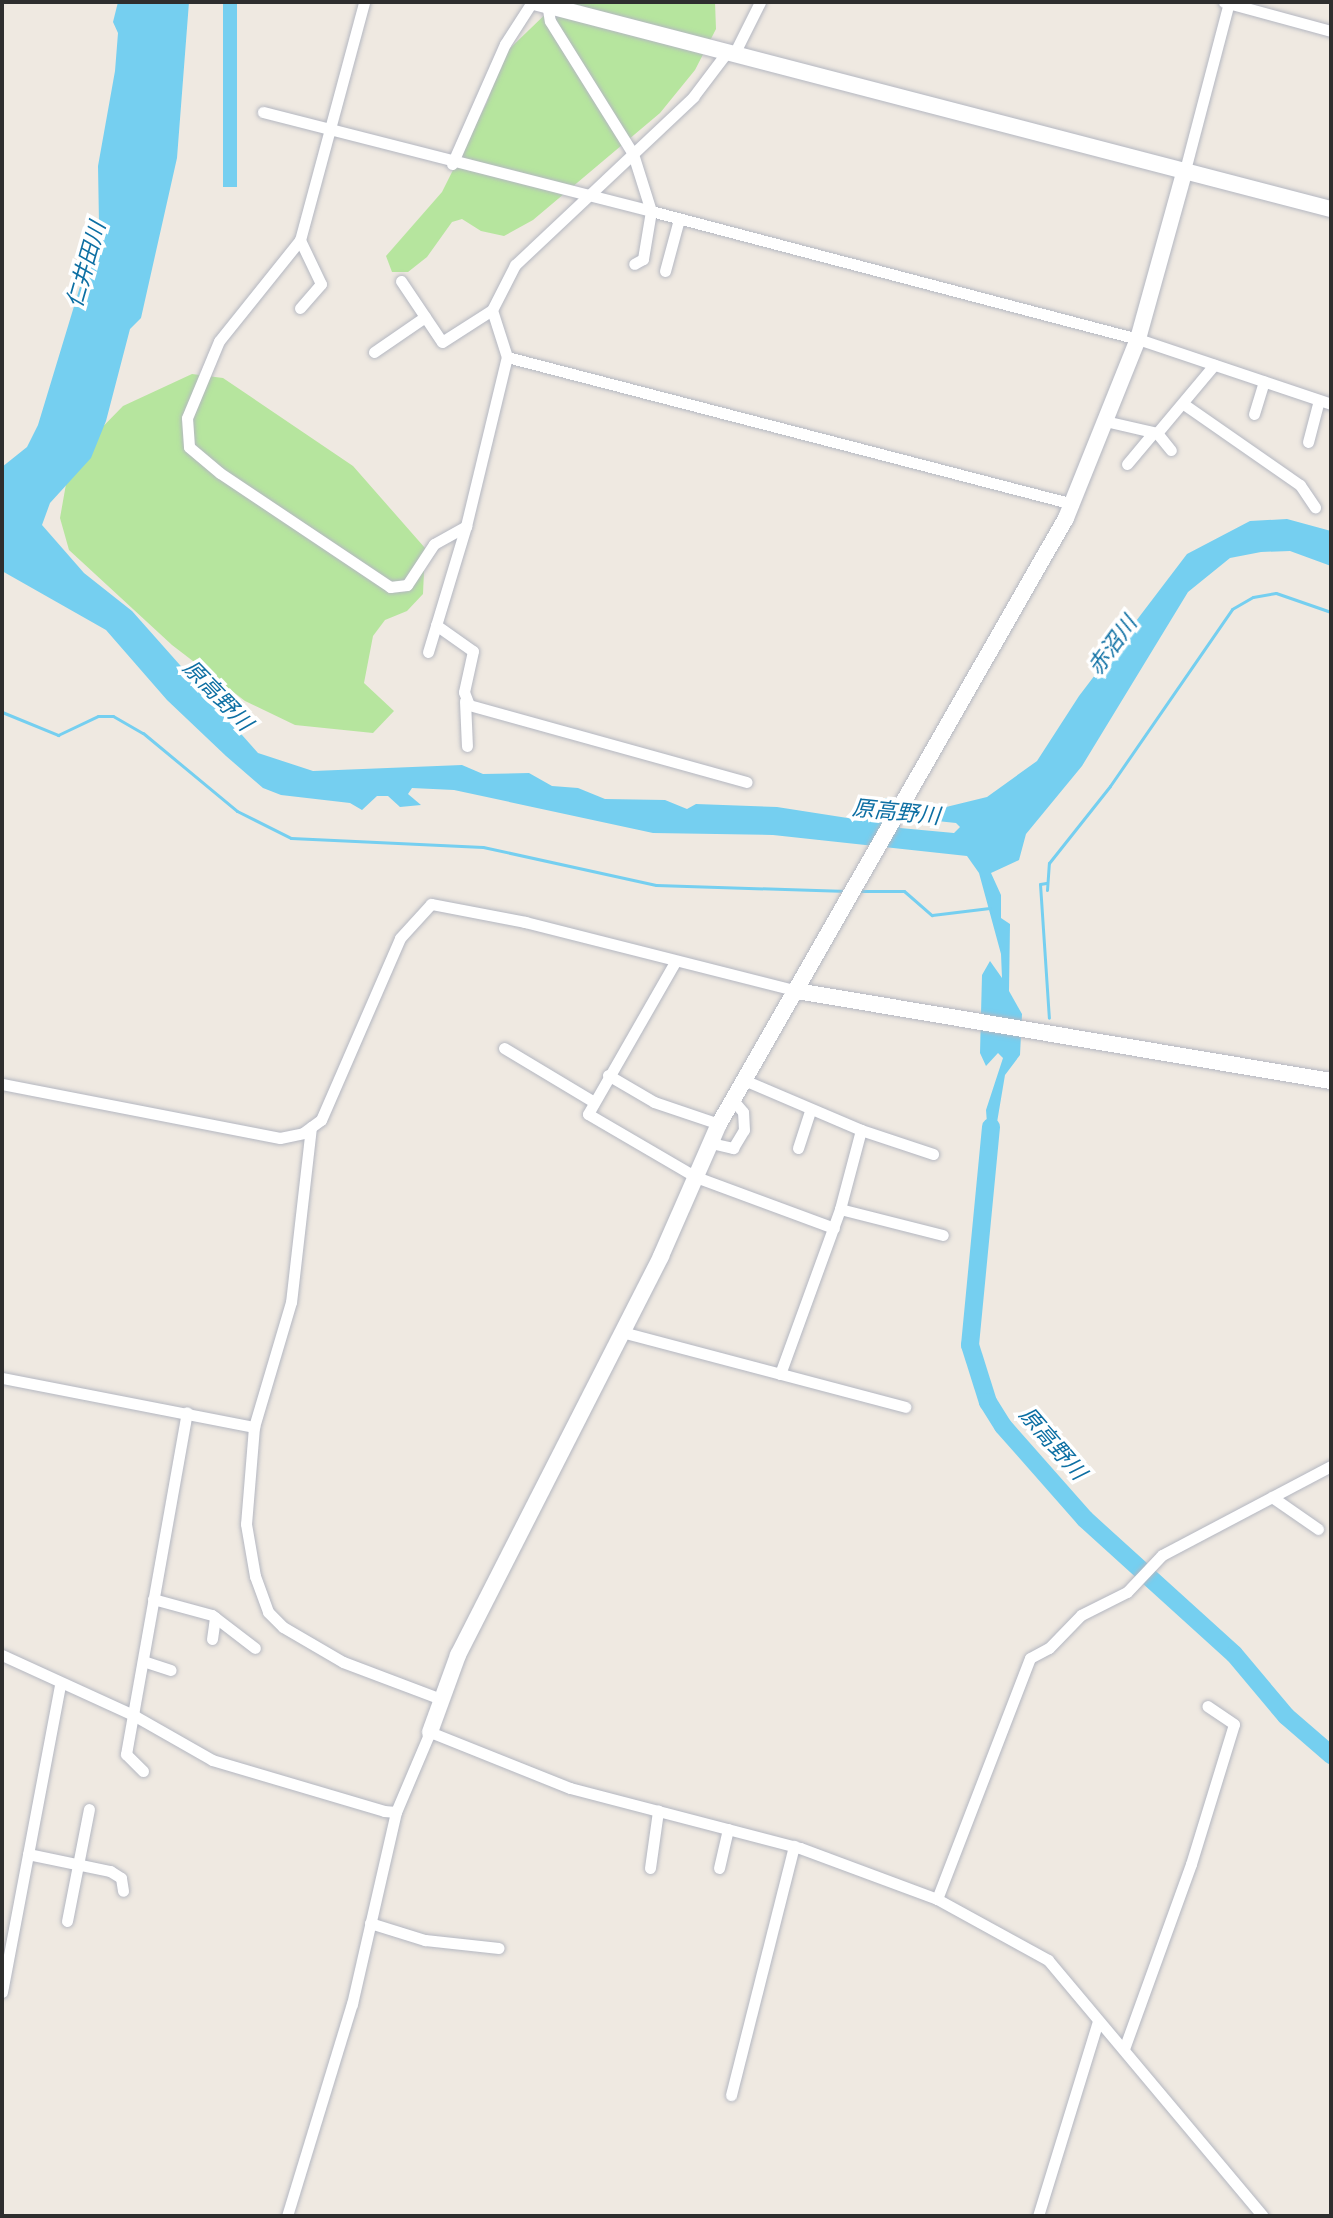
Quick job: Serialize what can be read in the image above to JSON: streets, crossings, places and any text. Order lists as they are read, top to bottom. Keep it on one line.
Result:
{"water":["仁井田川","赤沼川","原高野川"]}
